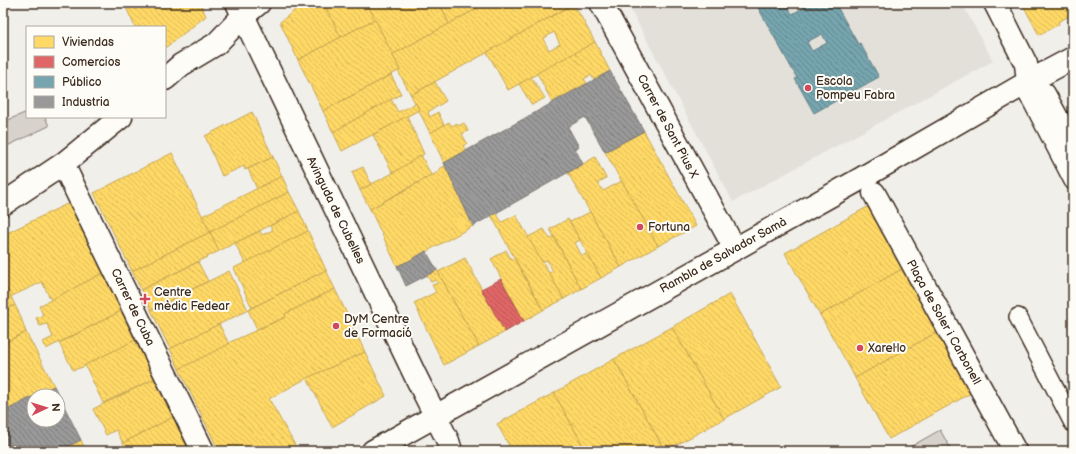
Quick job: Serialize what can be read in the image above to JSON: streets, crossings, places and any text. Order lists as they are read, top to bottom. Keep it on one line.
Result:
{"streets":{"street":["Carrer de Sant Pius X","Avinguda de Cubelles","Rambla de Salvador Samà","Carrer de Cuba","Plaça de Soler i Carbonell"]},"crossings":[["Carrer de Sant Pius X","Rambla de Salvador Samà"],["Avinguda de Cubelles","Rambla de Salvador Samà"]],"places":{"other":["Escola Pompeu Fabra","Fortuna","DyM Centre de Formació","Xarel·lo"],"health":["Centre mèdic Fedear"]},"legend":["Viviendas","Comercios","Público","Industria"],"north":"right"}
